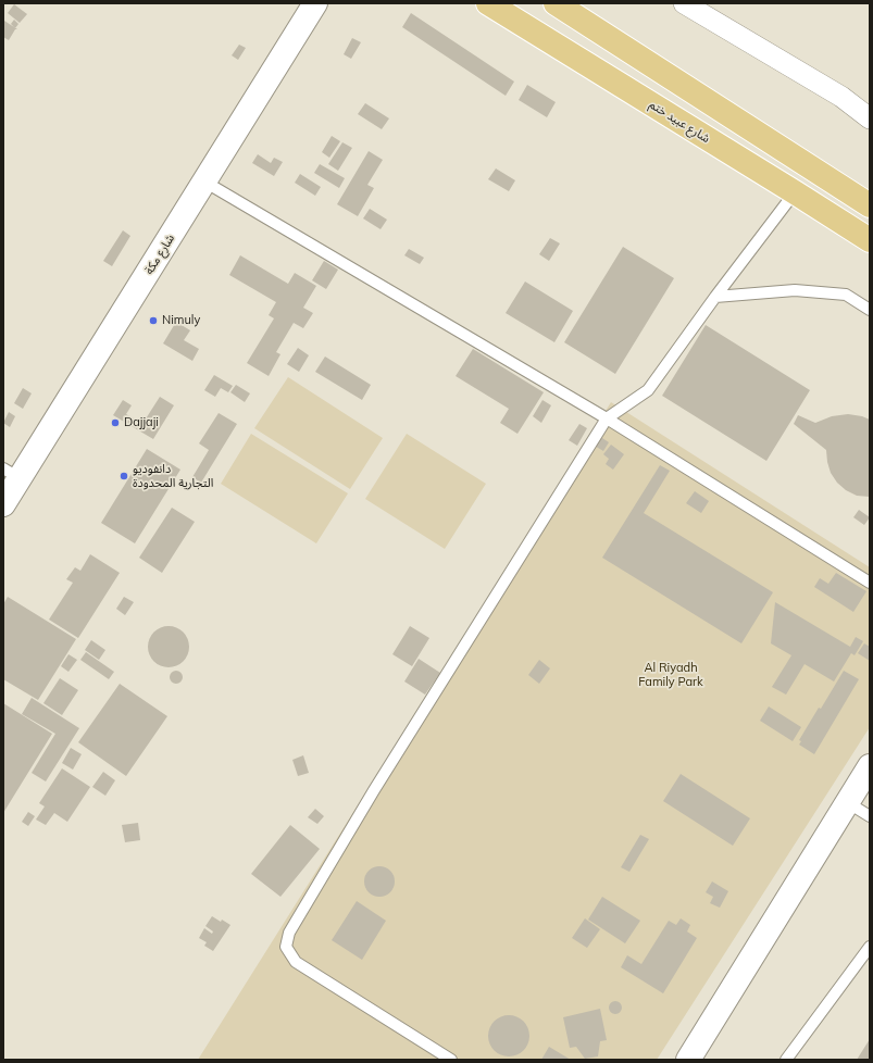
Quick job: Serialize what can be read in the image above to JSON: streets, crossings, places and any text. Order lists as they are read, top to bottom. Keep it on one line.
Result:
{"streets":{"main road":["شارع عبيد ختم"],"street":["شارع مكة"]},"parks":["Al Riyadh Family Park"],"places":["Nimuly","Dajjaji","دانفوديو التجارية المحدودة"]}
